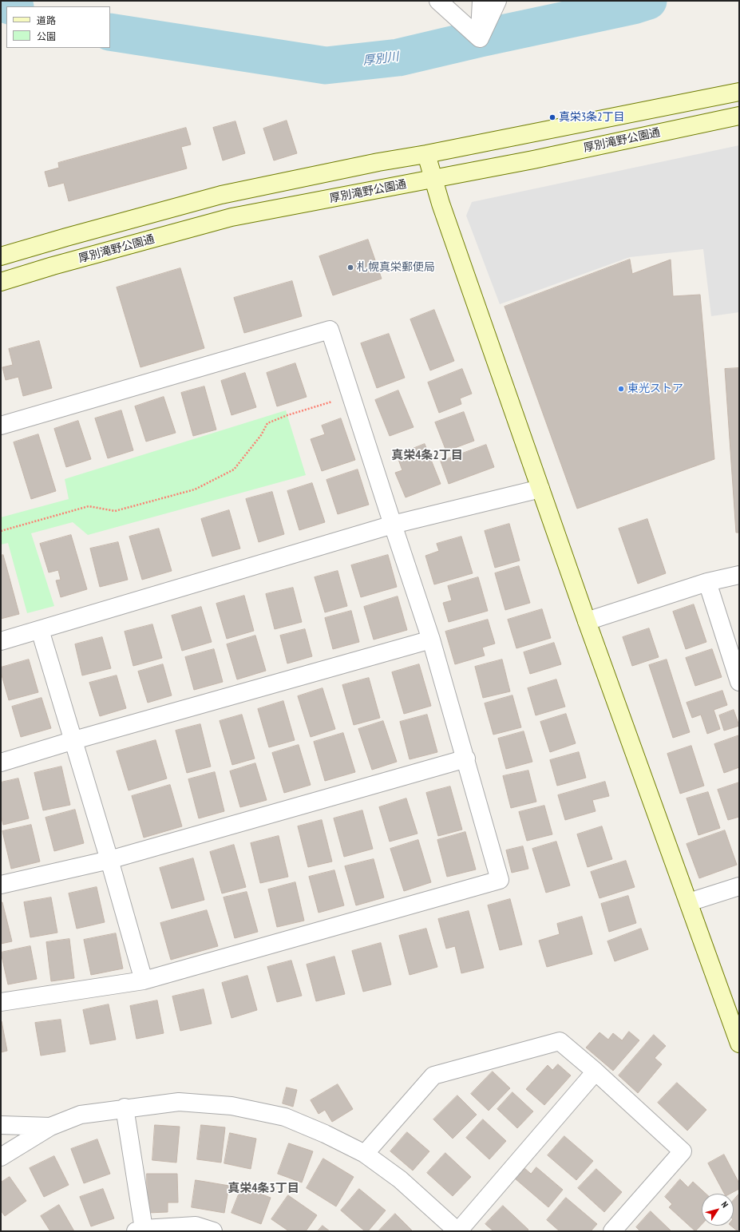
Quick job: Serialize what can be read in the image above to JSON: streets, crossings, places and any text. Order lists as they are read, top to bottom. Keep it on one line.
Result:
{"streets":{"main road":["厚別滝野公園通"]},"districts":["真栄4条2丁目","真栄4条3丁目"],"water":["厚別川"],"places":["真栄3条2丁目","札幌真栄郵便局","東光ストア"],"legend":["道路","公園"],"north":"top right"}
